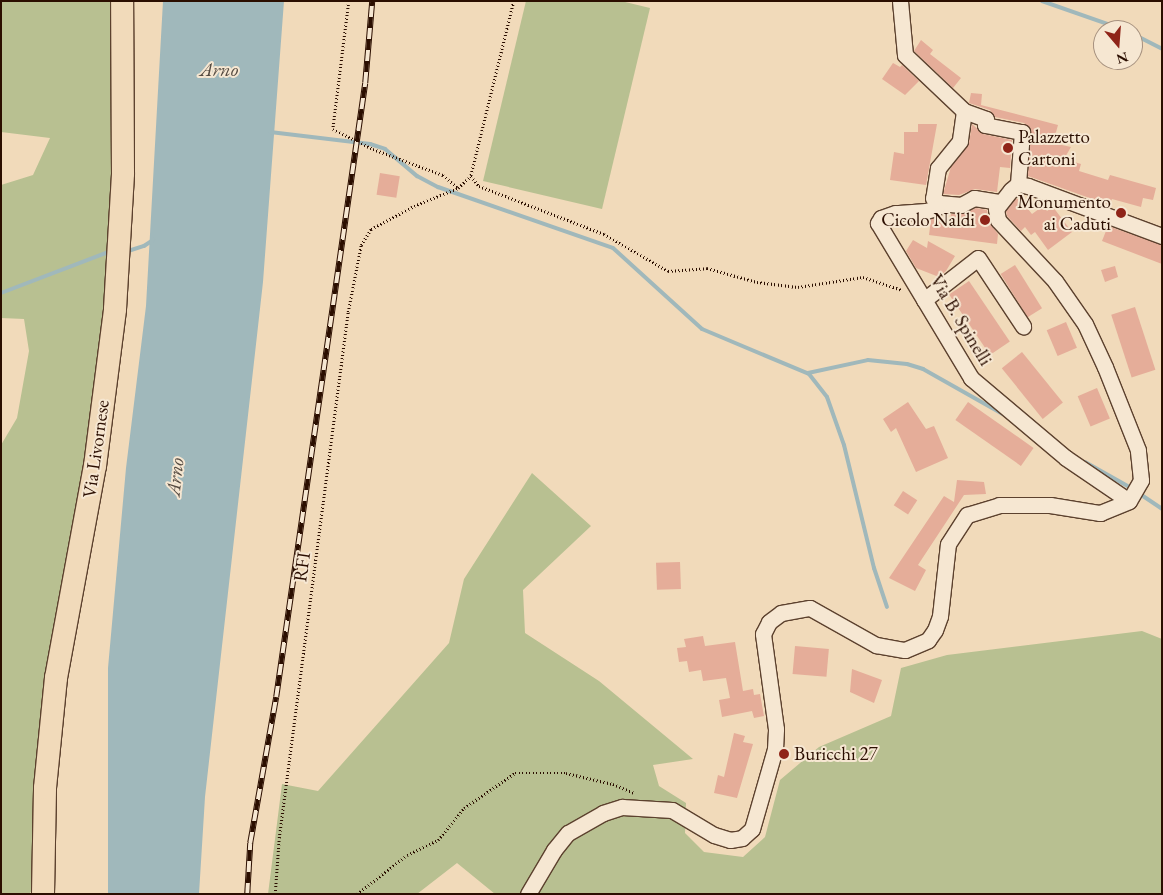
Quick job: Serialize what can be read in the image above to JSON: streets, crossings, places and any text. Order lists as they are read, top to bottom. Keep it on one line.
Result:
{"streets":{"main road":["Via Livornese"],"street":["Via B. Spinelli"],"path":["RFI"]},"water":["Arno"],"places":["Palazzetto Cartoni","Monumento ai Caduti","Cicolo Naldi","Buricchi 27"],"north":"bottom"}
